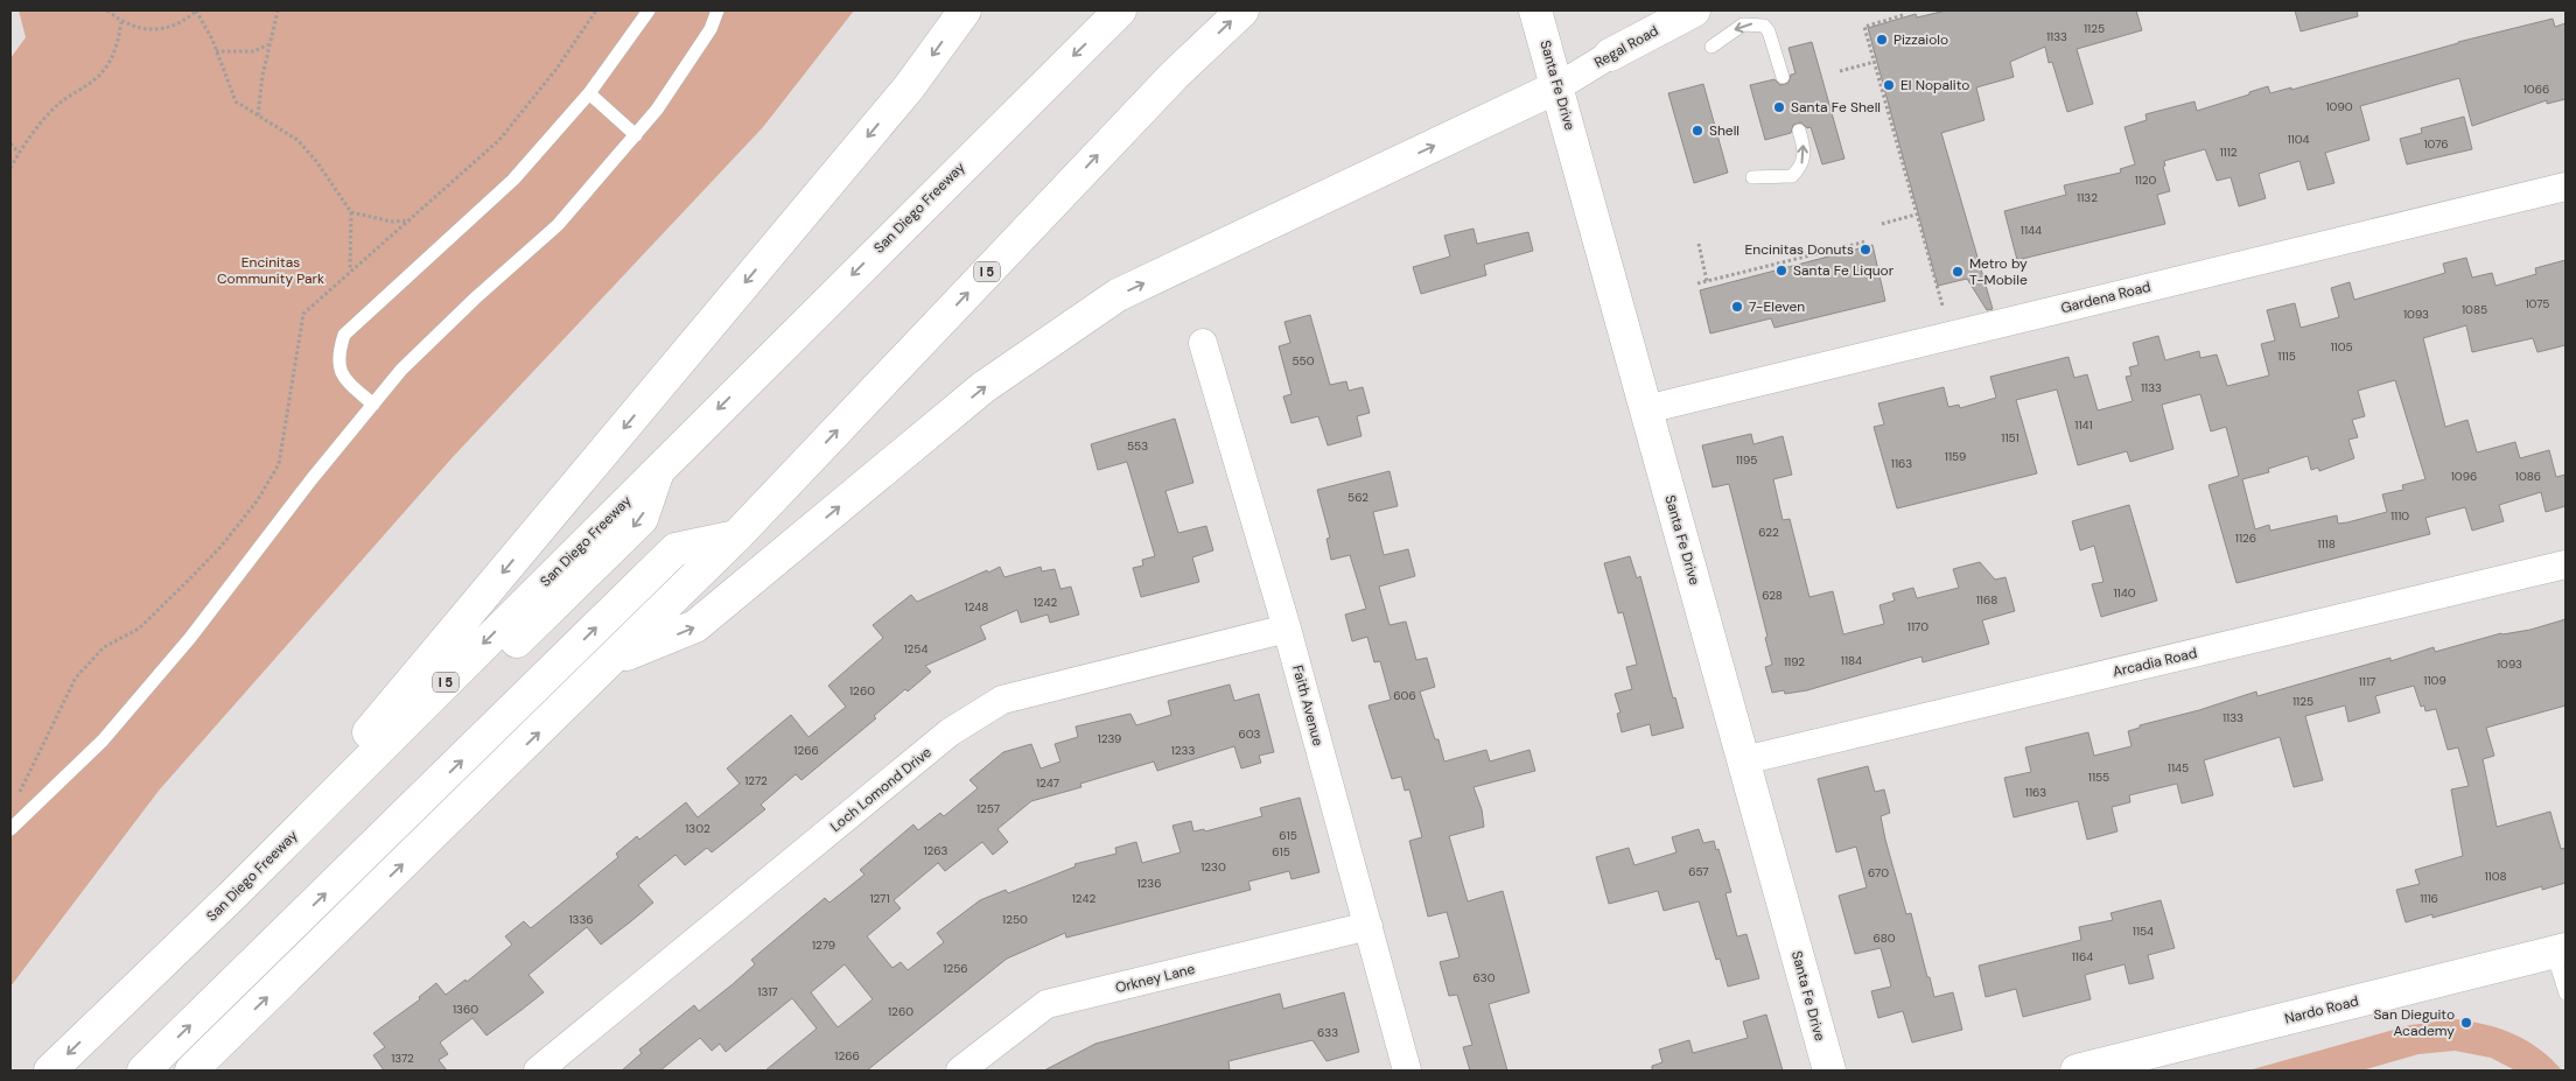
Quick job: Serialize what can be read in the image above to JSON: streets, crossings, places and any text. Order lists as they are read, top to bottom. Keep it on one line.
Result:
{"streets":{"main road":["Regal Road","Santa Fe Drive","San Diego Freeway","I 5","Nardo Road"],"street":["Gardena Road","Arcadia Road","Faith Avenue","Loch Lomond Drive","Orkney Lane"]},"crossings":[["Regal Road","Santa Fe Drive"],["Santa Fe Drive","Gardena Road"],["Santa Fe Drive","Arcadia Road"],["Faith Avenue","Loch Lomond Drive"],["Faith Avenue","Orkney Lane"]],"parks":["Encinitas Community Park"],"places":["Pizzaiolo","El Nopalito","Santa Fe Shell","Shell","Encinitas Donuts","Santa Fe Liquor","Metro by T-Mobile","7-Eleven","San Dieguito Academy"],"house_numbers":["1125","1133","1066","1090","1104","1076","1112","1120","1132","1144","1075","1085","1093","1105","1115","550","1133","1141","1151","553","1159","1195","1163","1096","1086","562","1110","622","1126","1118","1140","628","1168","1242","1248","1170","1254","1184","1192","1093","1109","1117","1260","606","1125","1133","603","1239","1266","1233","1145","1155","1272","1247","1163","1257","1302","615","1263","615","1230","657","670","1108","1236","1271","1242","1116","1336","1250","1154","680","1279","1164","1256","630","1317","1360","1260","633","1266","1372"]}
